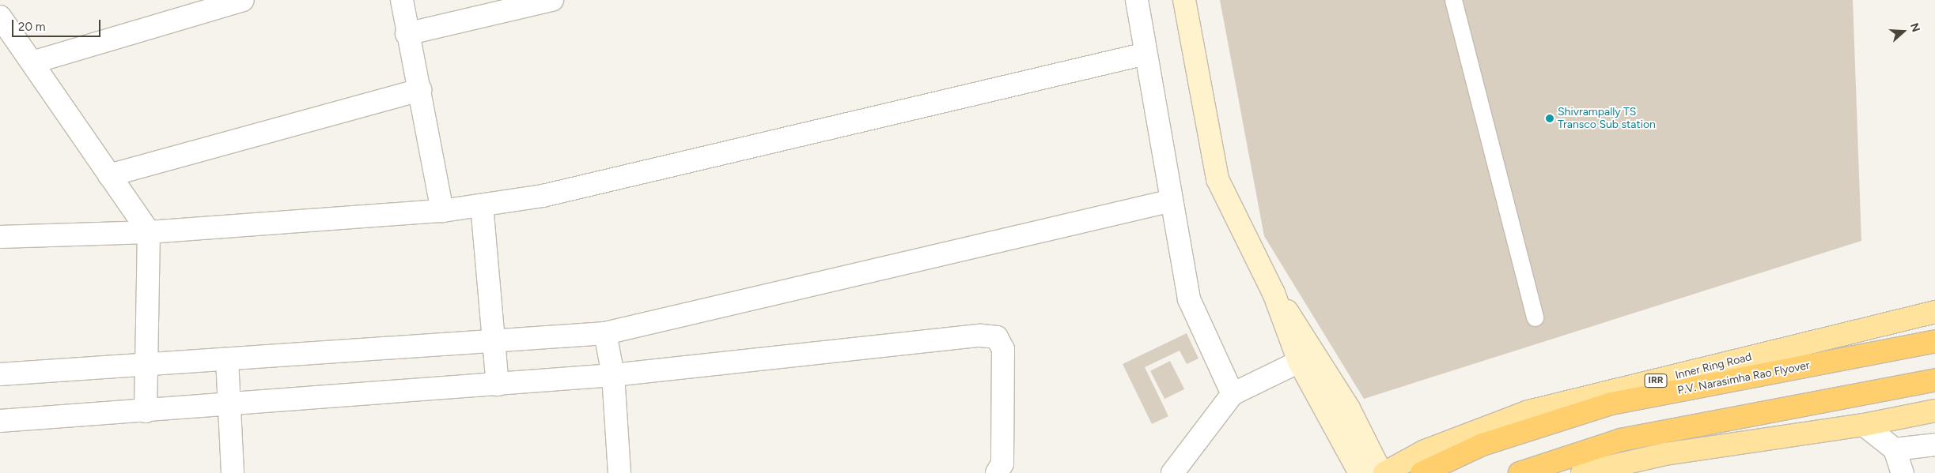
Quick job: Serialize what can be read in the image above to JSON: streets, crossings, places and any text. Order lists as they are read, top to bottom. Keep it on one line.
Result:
{"streets":{"highway":["P.V. Narasimha Rao Flyover"],"main road":["Inner Ring Road","IRR"]},"places":["Shivrampally TS Transco Sub station"],"scale_bar":"20 m","north":"right"}
